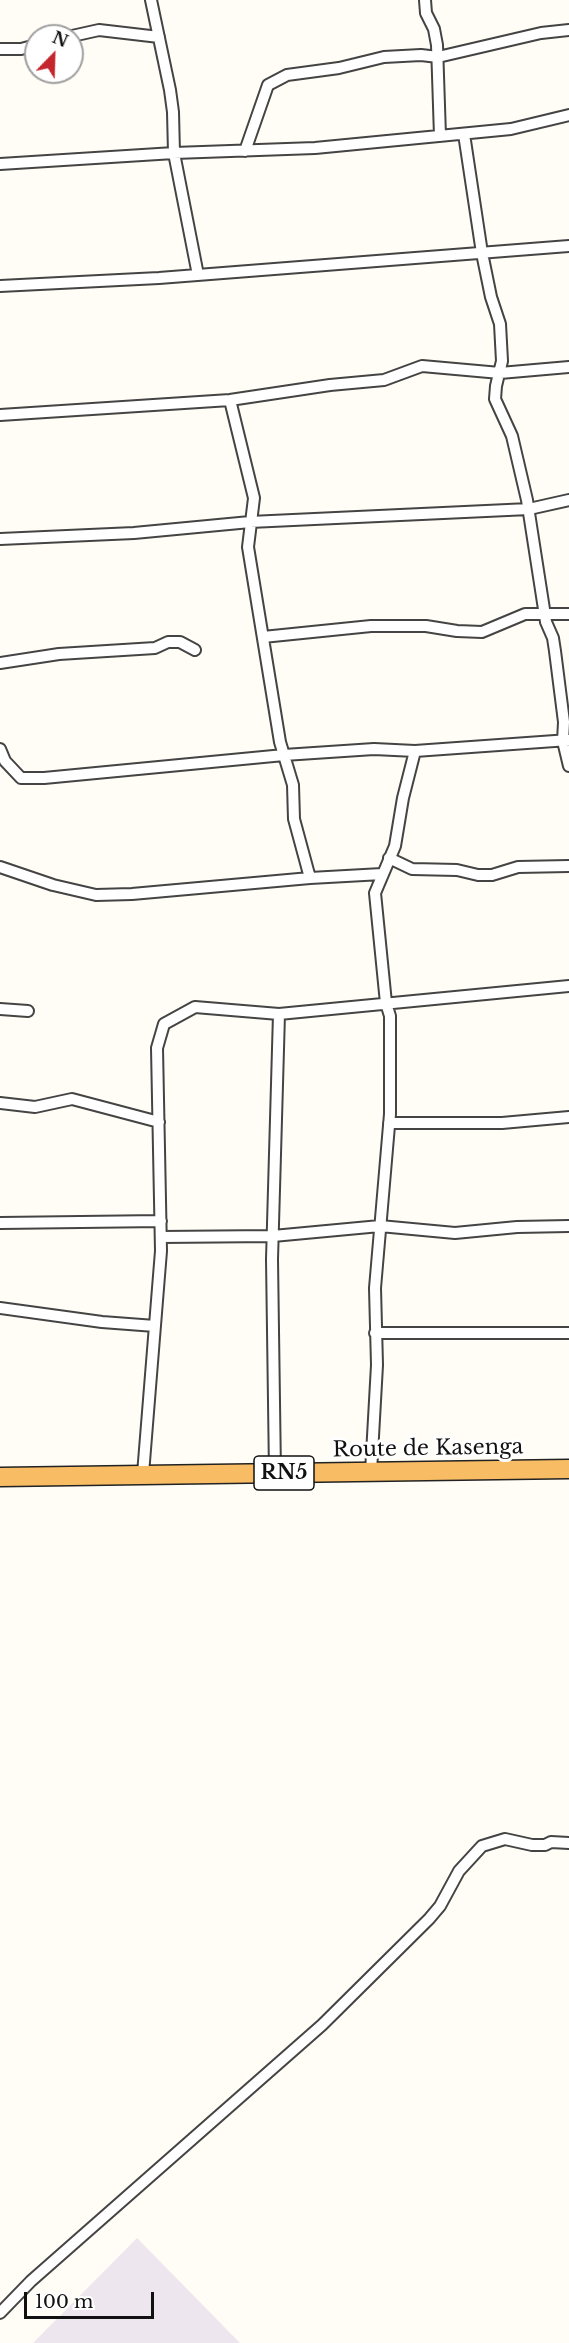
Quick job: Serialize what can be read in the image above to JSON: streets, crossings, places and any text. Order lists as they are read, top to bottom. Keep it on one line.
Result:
{"streets":{"highway":["Route de Kasenga","RN5"]},"scale_bar":"100 m","north":"top right"}
